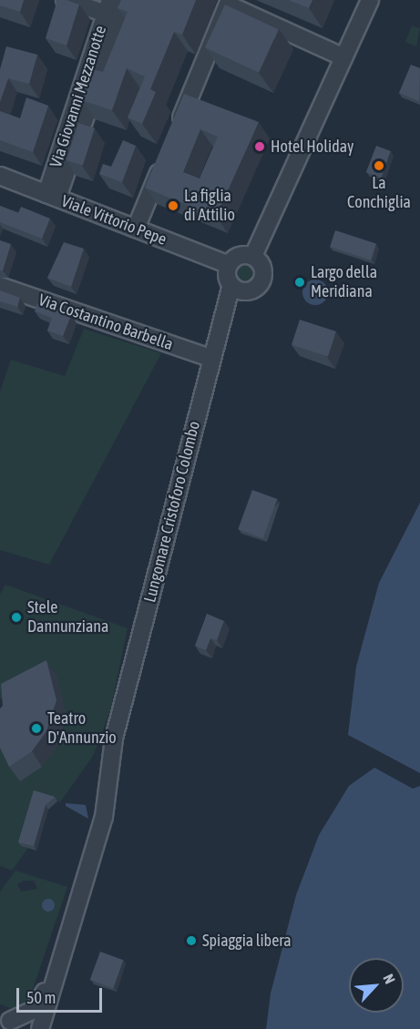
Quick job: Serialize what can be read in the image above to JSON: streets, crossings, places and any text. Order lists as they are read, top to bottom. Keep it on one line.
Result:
{"streets":{"street":["Via Giovanni Mezzanotte","Viale Vittorio Pepe","Via Costantino Barbella","Lungomare Cristoforo Colombo"]},"crossings":[["Via Giovanni Mezzanotte","Viale Vittorio Pepe"],["Viale Vittorio Pepe","Lungomare Cristoforo Colombo"],["Via Costantino Barbella","Lungomare Cristoforo Colombo"]],"places":["Hotel Holiday","La Conchiglia","La figlia di Attilio","Largo della Meridiana","Stele Dannunziana","Teatro D'Annunzio","Spiaggia libera"],"scale_bar":"50 m","north":"top right"}
